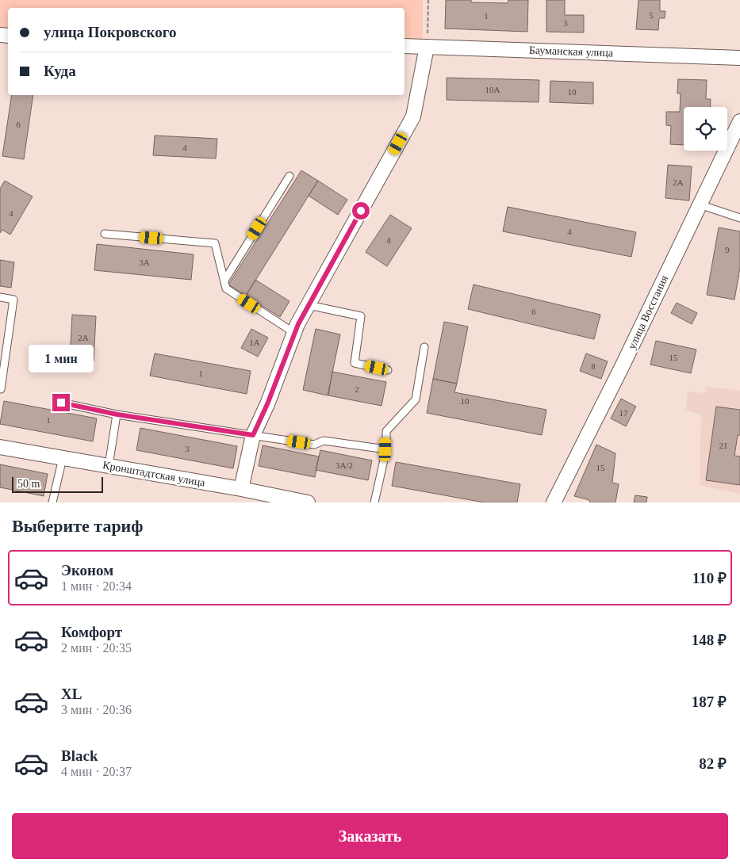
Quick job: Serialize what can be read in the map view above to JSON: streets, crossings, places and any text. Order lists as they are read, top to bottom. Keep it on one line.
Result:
{"streets":{"street":["Бауманская улица","улица Восстания","Кронштадтская улица"]},"house_numbers":["5","1","3","10А","10","6","4","2А","4","4","4","9","3А","6","2А","1А","15","8","1","2","10","17","1","21","3","3А/2","15"],"scale_bar":"50 m","page":{"banner":["улица Покровского","Куда"],"bubble":"1 мин","scale":"50 m","heading":"Выберите тариф","list":[{"name":"Эконом","note":"1 мин · 20:34","value":"110 ₽"},{"name":"Комфорт","note":"2 мин · 20:35","value":"148 ₽"},{"name":"XL","note":"3 мин · 20:36","value":"187 ₽"},{"name":"Black","note":"4 мин · 20:37","value":"82 ₽"}],"buttons":"Заказать"}}
